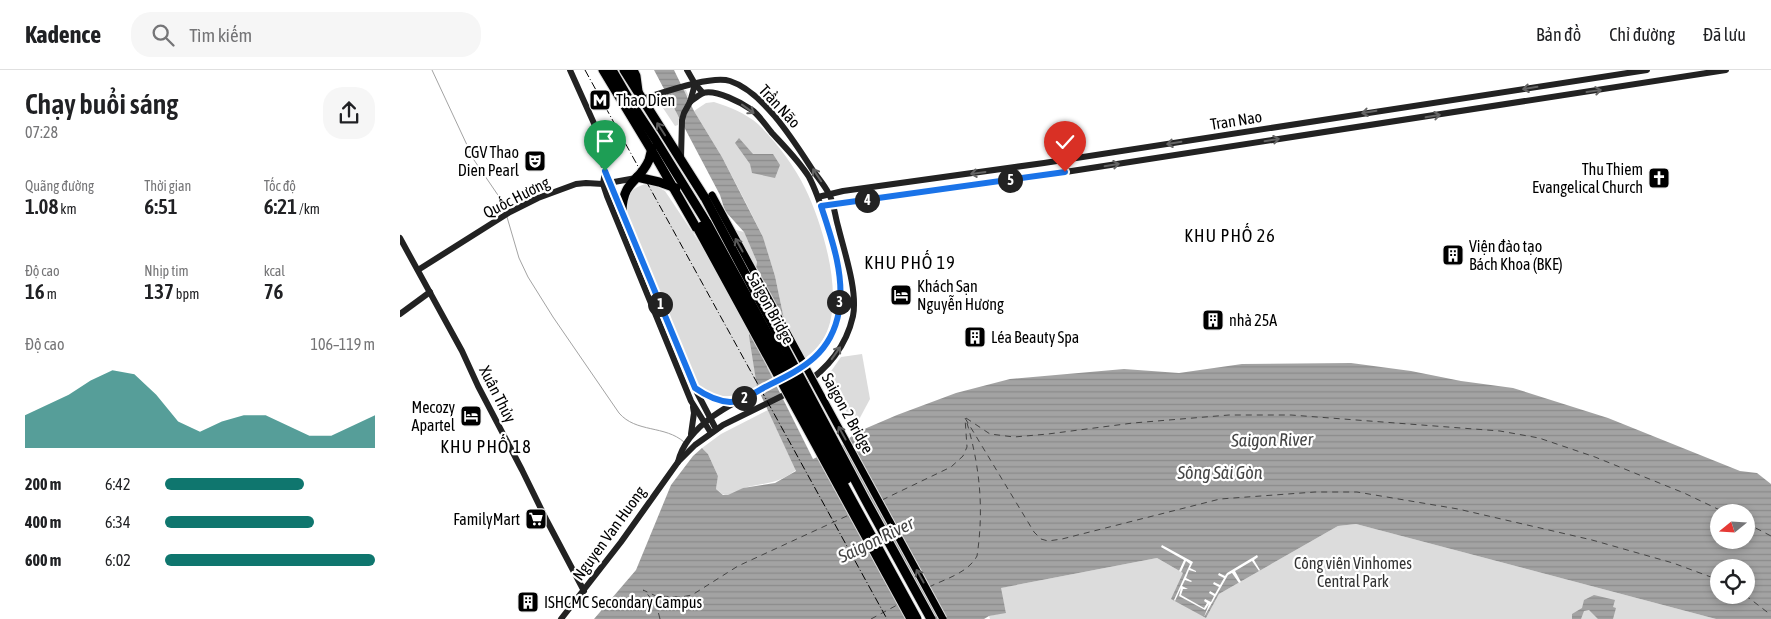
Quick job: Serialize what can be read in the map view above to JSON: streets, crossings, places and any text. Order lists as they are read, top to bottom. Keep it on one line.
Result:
{"streets":{"highway":["Saigon Bridge","Saigon 2 Bridge"],"main road":["Trần Não","Tran Nao","Quốc Hương","Xuân Thủy","Nguyen Van Huong"]},"crossings":[["Trần Não","Tran Nao"],["Trần Não","Nguyen Van Huong"],["Quốc Hương","Xuân Thủy"],["Xuân Thủy","Nguyen Van Huong"]],"districts":["KHU PHỐ 26","KHU PHỐ 19","KHU PHỐ 18"],"water":["Saigon River","Sông Sài Gòn"],"parks":["Công viên Vinhomes Central Park"],"places":{"metro station":["Thao Dien"],"theatre":["CGV Thao Dien Pearl"],"church":["Thu Thiem Evangelical Church"],"building":["Viện đào tạo Bách Khoa (BKE)","nhà 25A","Léa Beauty Spa","ISHCMC Secondary Campus"],"hotel":["Khách Sạn Nguyễn Hương","Mecozy Apartel"],"supermarket":["FamilyMart"]},"north":"left","page":{"header":"Kadence","search":"Tìm kiếm","nav":["Bản đồ","Chỉ đường","Đã lưu"],"heading":["Chạy buổi sáng","07:28"],"stats":[["Quãng đường","1.08 km"],["Thời gian","6:51"],["Tốc độ","6:21 /km"],["Độ cao","16 m"],["Nhịp tim","137 bpm"],["kcal","76"]],"pins":["5","4","3","1","2"],"chart":["Độ cao","106–119 m"],"list":[{"name":"200 m","note":"6:42"},{"name":"400 m","note":"6:34"},{"name":"600 m","note":"6:02"}]}}
